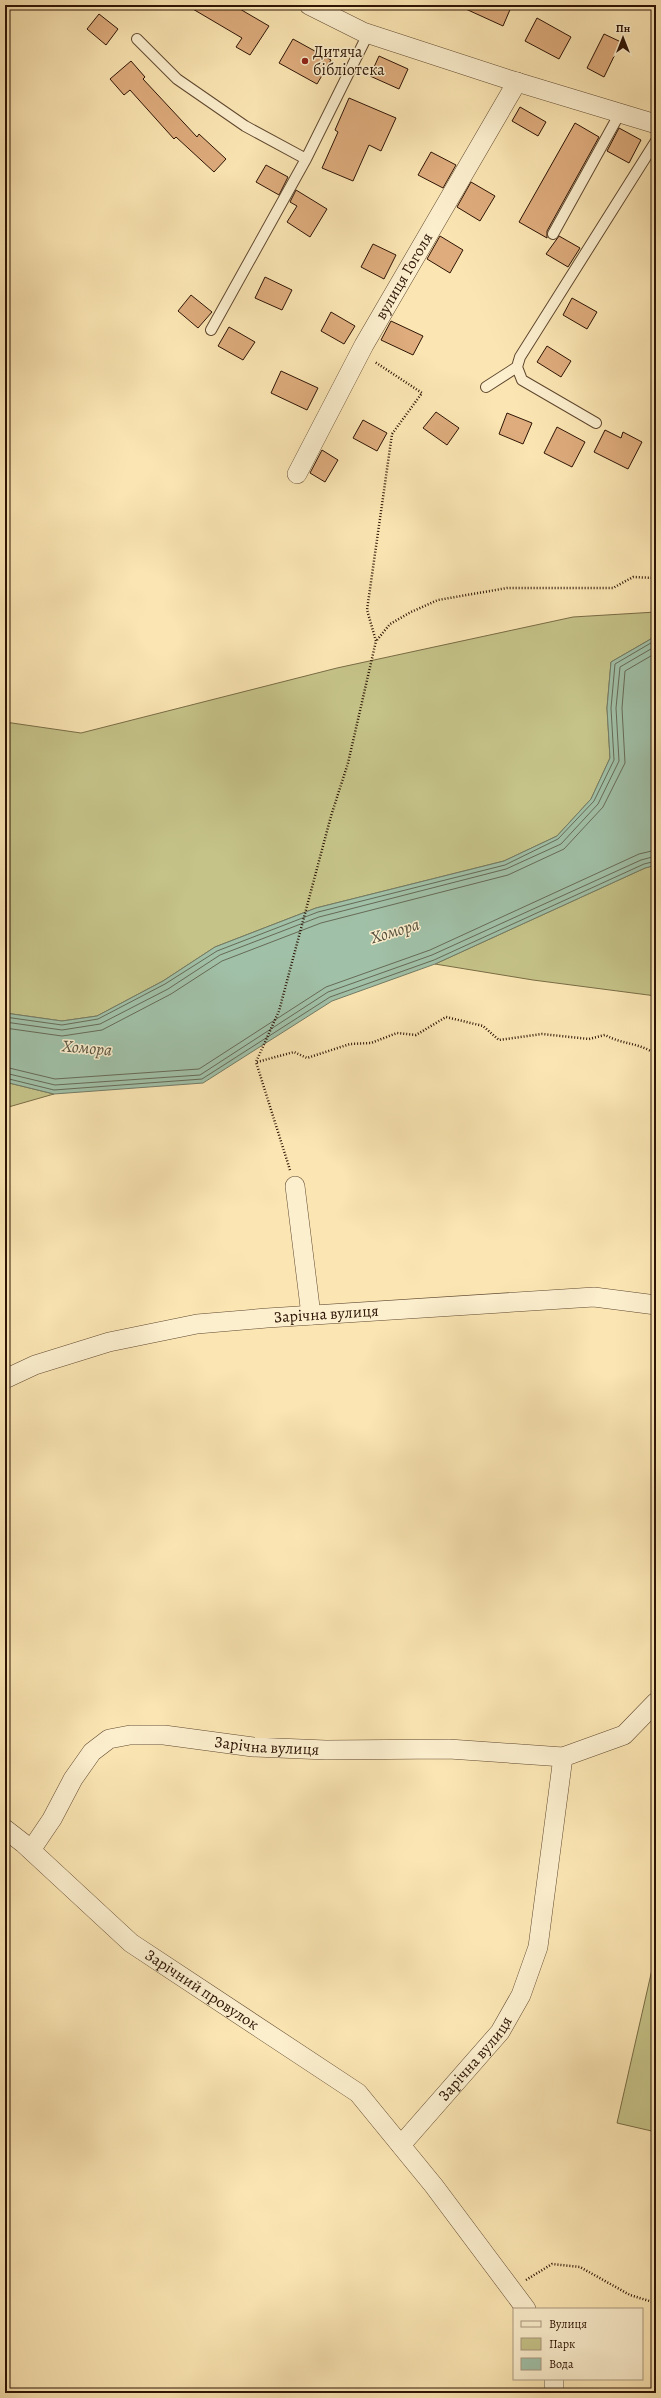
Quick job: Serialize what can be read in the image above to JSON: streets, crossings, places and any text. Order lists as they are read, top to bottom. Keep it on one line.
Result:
{"streets":{"street":["вулиця Гоголя","Зарічна вулиця","Зарічний провулок"]},"crossings":[["Зарічна вулиця","Зарічний провулок"]],"water":["Хомора"],"places":["Дитяча бібліотека"],"legend":["Вулиця","Парк","Вода"],"north":"top"}
